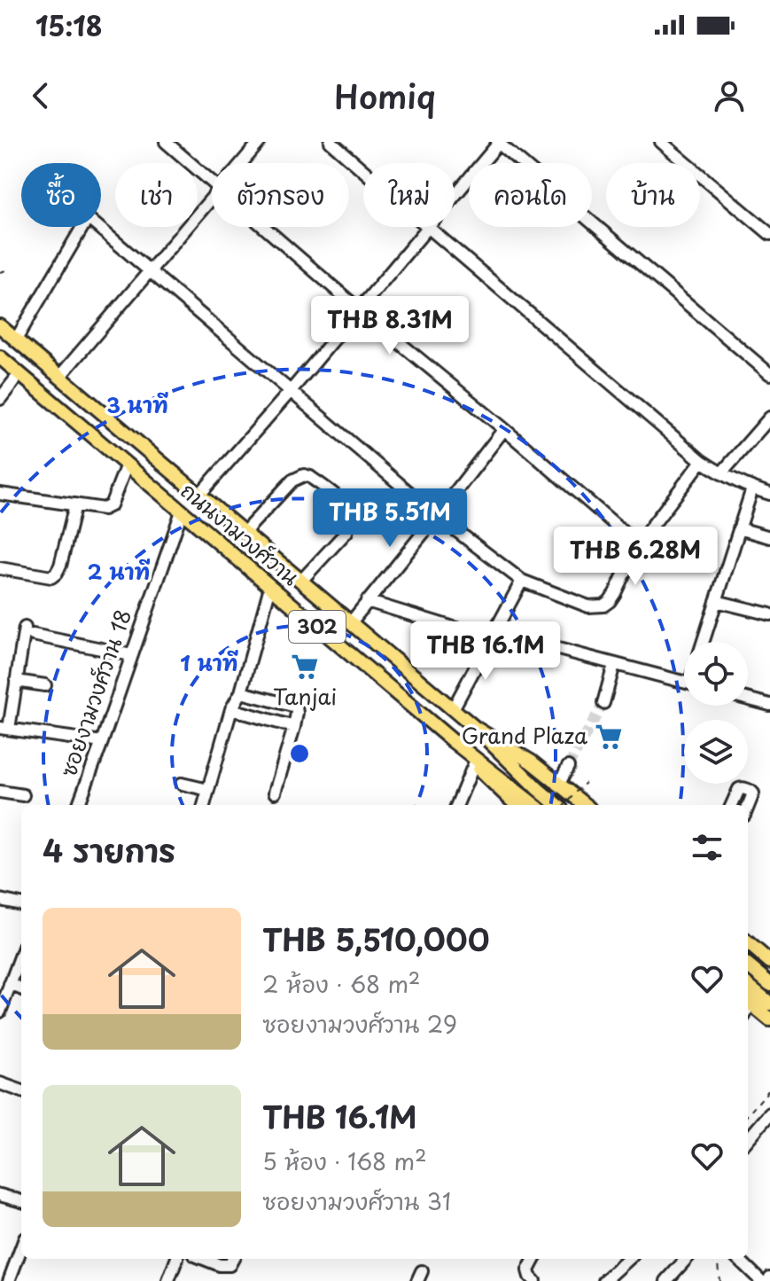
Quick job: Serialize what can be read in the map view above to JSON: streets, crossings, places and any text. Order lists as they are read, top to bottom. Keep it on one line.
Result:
{"streets":{"main road":["ถนนงามวงศ์วาน","302"],"street":["ซอยงามวงศ์วาน 18"]},"crossings":[["ถนนงามวงศ์วาน","ซอยงามวงศ์วาน 18"]],"places":{"supermarket":["Tanjai","Grand Plaza"]},"page":{"status":"15:18","header":"Homiq","chip":["ซื้อ","เช่า","ตัวกรอง","ใหม่","คอนโด","บ้าน"],"price":["THB 8.31M","THB 5.51M","THB 6.28M","THB 16.1M"],"heading":"4 รายการ","list":[{"name":"THB 5,510,000","note":"2 ห้อง · 68 m² · ซอยงามวงศ์วาน 29"},{"name":"THB 16.1M","note":"5 ห้อง · 168 m² · ซอยงามวงศ์วาน 31"}]},"rings":["3 นาที","2 นาที","1 นาที"]}
